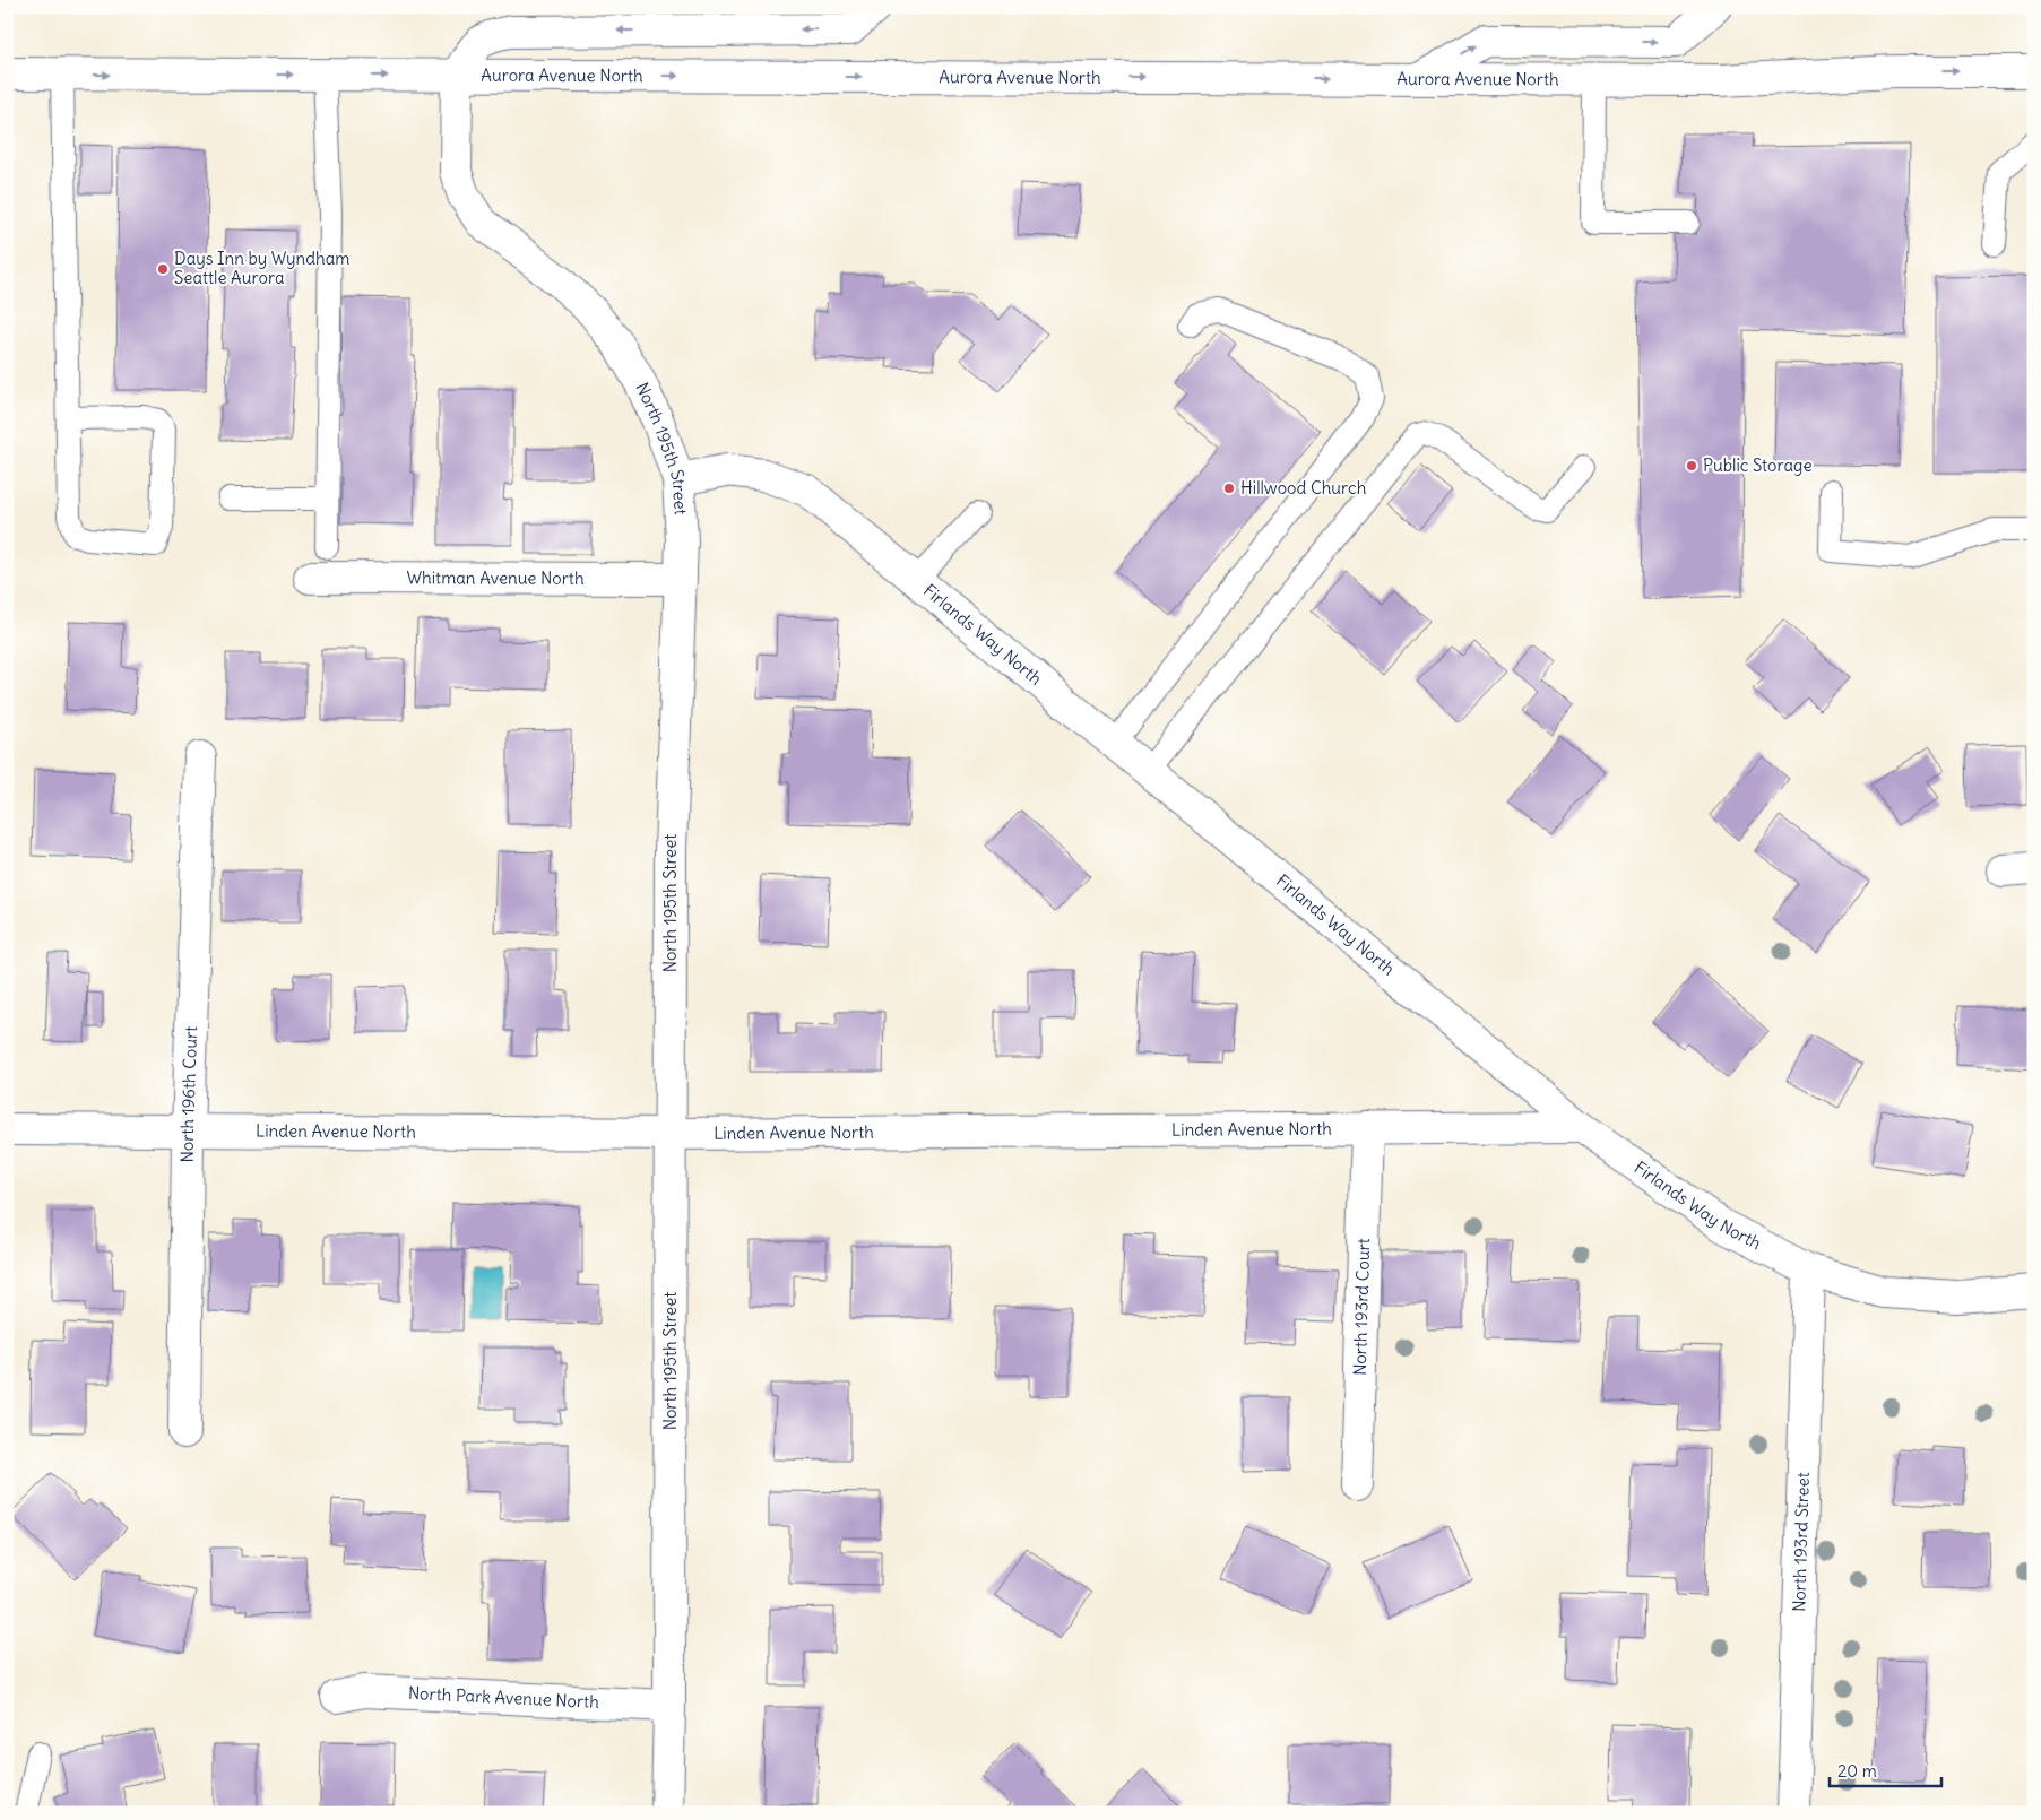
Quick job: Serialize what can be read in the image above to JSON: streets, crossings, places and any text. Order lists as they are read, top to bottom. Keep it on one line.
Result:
{"streets":{"main road":["Aurora Avenue North","North 195th Street","Whitman Avenue North","Firlands Way North","North 196th Court","Linden Avenue North","North 193rd Court","North 193rd Street","North Park Avenue North"]},"crossings":[["Aurora Avenue North","North 195th Street"],["North 195th Street","Whitman Avenue North"],["North 195th Street","Firlands Way North"],["North 195th Street","Linden Avenue North"],["North 195th Street","North Park Avenue North"],["Firlands Way North","Linden Avenue North"],["Firlands Way North","North 193rd Street"],["North 196th Court","Linden Avenue North"],["Linden Avenue North","North 193rd Court"]],"places":["Days Inn by Wyndham Seattle Aurora","Public Storage","Hillwood Church"],"scale_bar":"20 m"}
